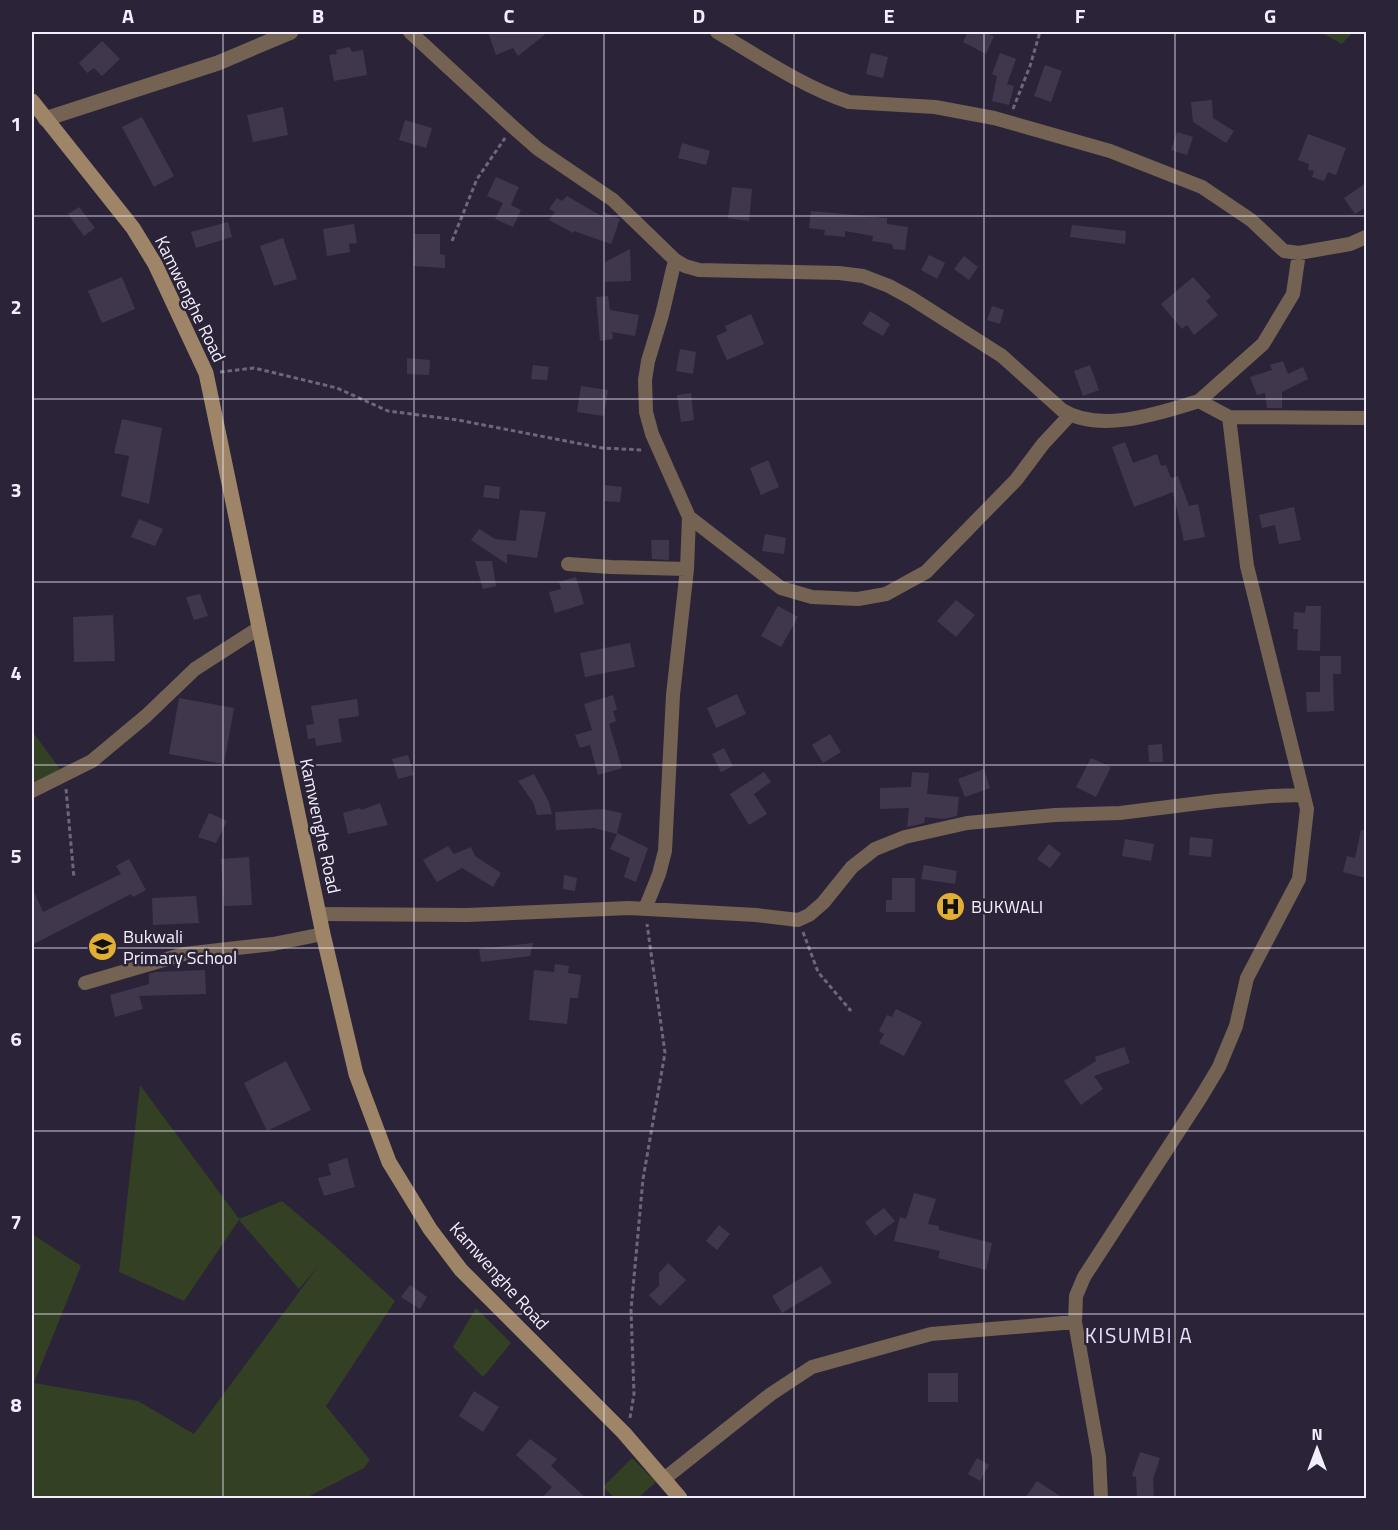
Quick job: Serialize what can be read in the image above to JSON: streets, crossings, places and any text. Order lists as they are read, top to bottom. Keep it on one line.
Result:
{"streets":{"main road":["Kamwenghe Road"]},"districts":["KISUMBI A"],"places":{"hospital":["BUKWALI"],"school or university":["Bukwali Primary School"]},"north":"top","grid":{"columns":["A","B","C","D","E","F","G"],"rows":["1","2","3","4","5","6","7","8"]}}
